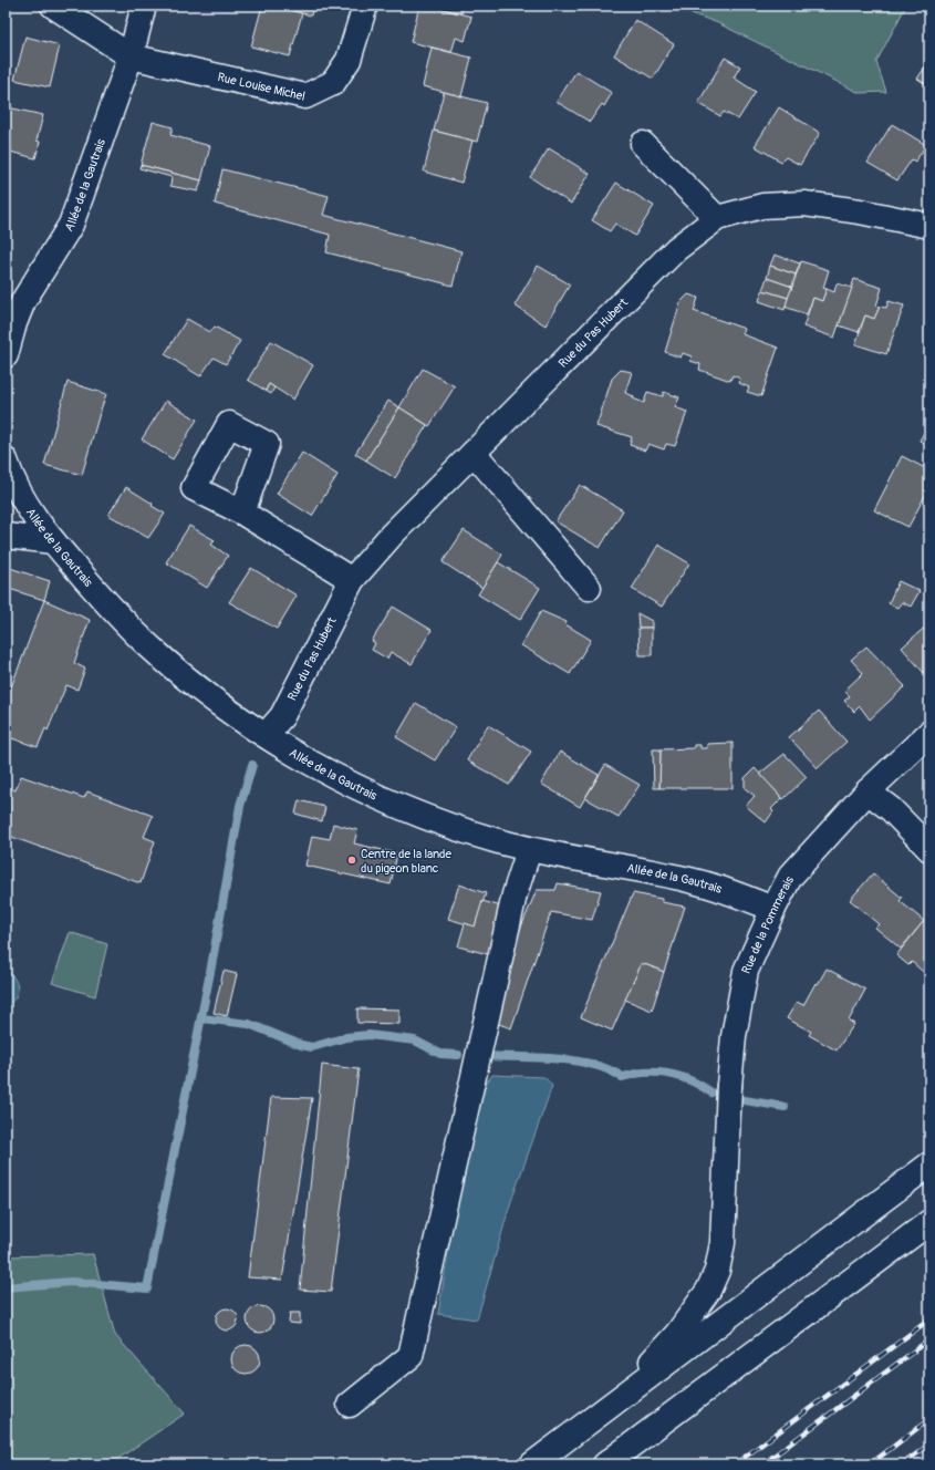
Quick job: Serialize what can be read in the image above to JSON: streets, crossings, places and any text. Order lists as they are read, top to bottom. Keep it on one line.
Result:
{"streets":{"main road":["Rue Louise Michel","Allée de la Gautrais","Rue du Pas Hubert","Rue de la Pommerais"]},"crossings":[["Rue Louise Michel","Allée de la Gautrais"],["Allée de la Gautrais","Rue du Pas Hubert"],["Allée de la Gautrais","Rue de la Pommerais"]],"places":["Centre de la lande du pigeon blanc"]}
